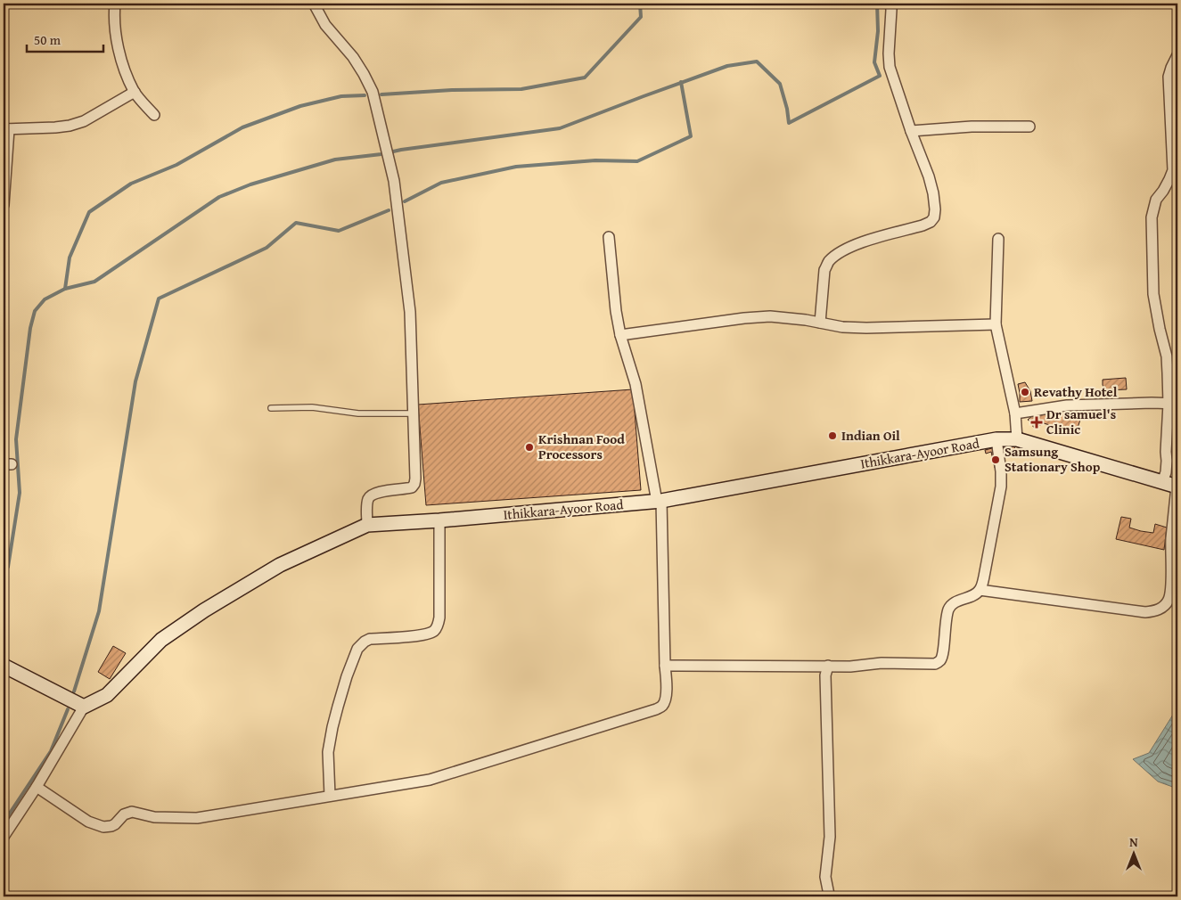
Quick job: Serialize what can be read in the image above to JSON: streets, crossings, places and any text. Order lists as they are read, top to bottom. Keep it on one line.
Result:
{"streets":{"main road":["Ithikkara-Ayoor Road"]},"places":{"other":["Revathy Hotel","Indian Oil","Krishnan Food Processors","Samsung Stationary Shop"],"health":["Dr samuel's Clinic"]},"scale_bar":"50 m","north":"top"}
